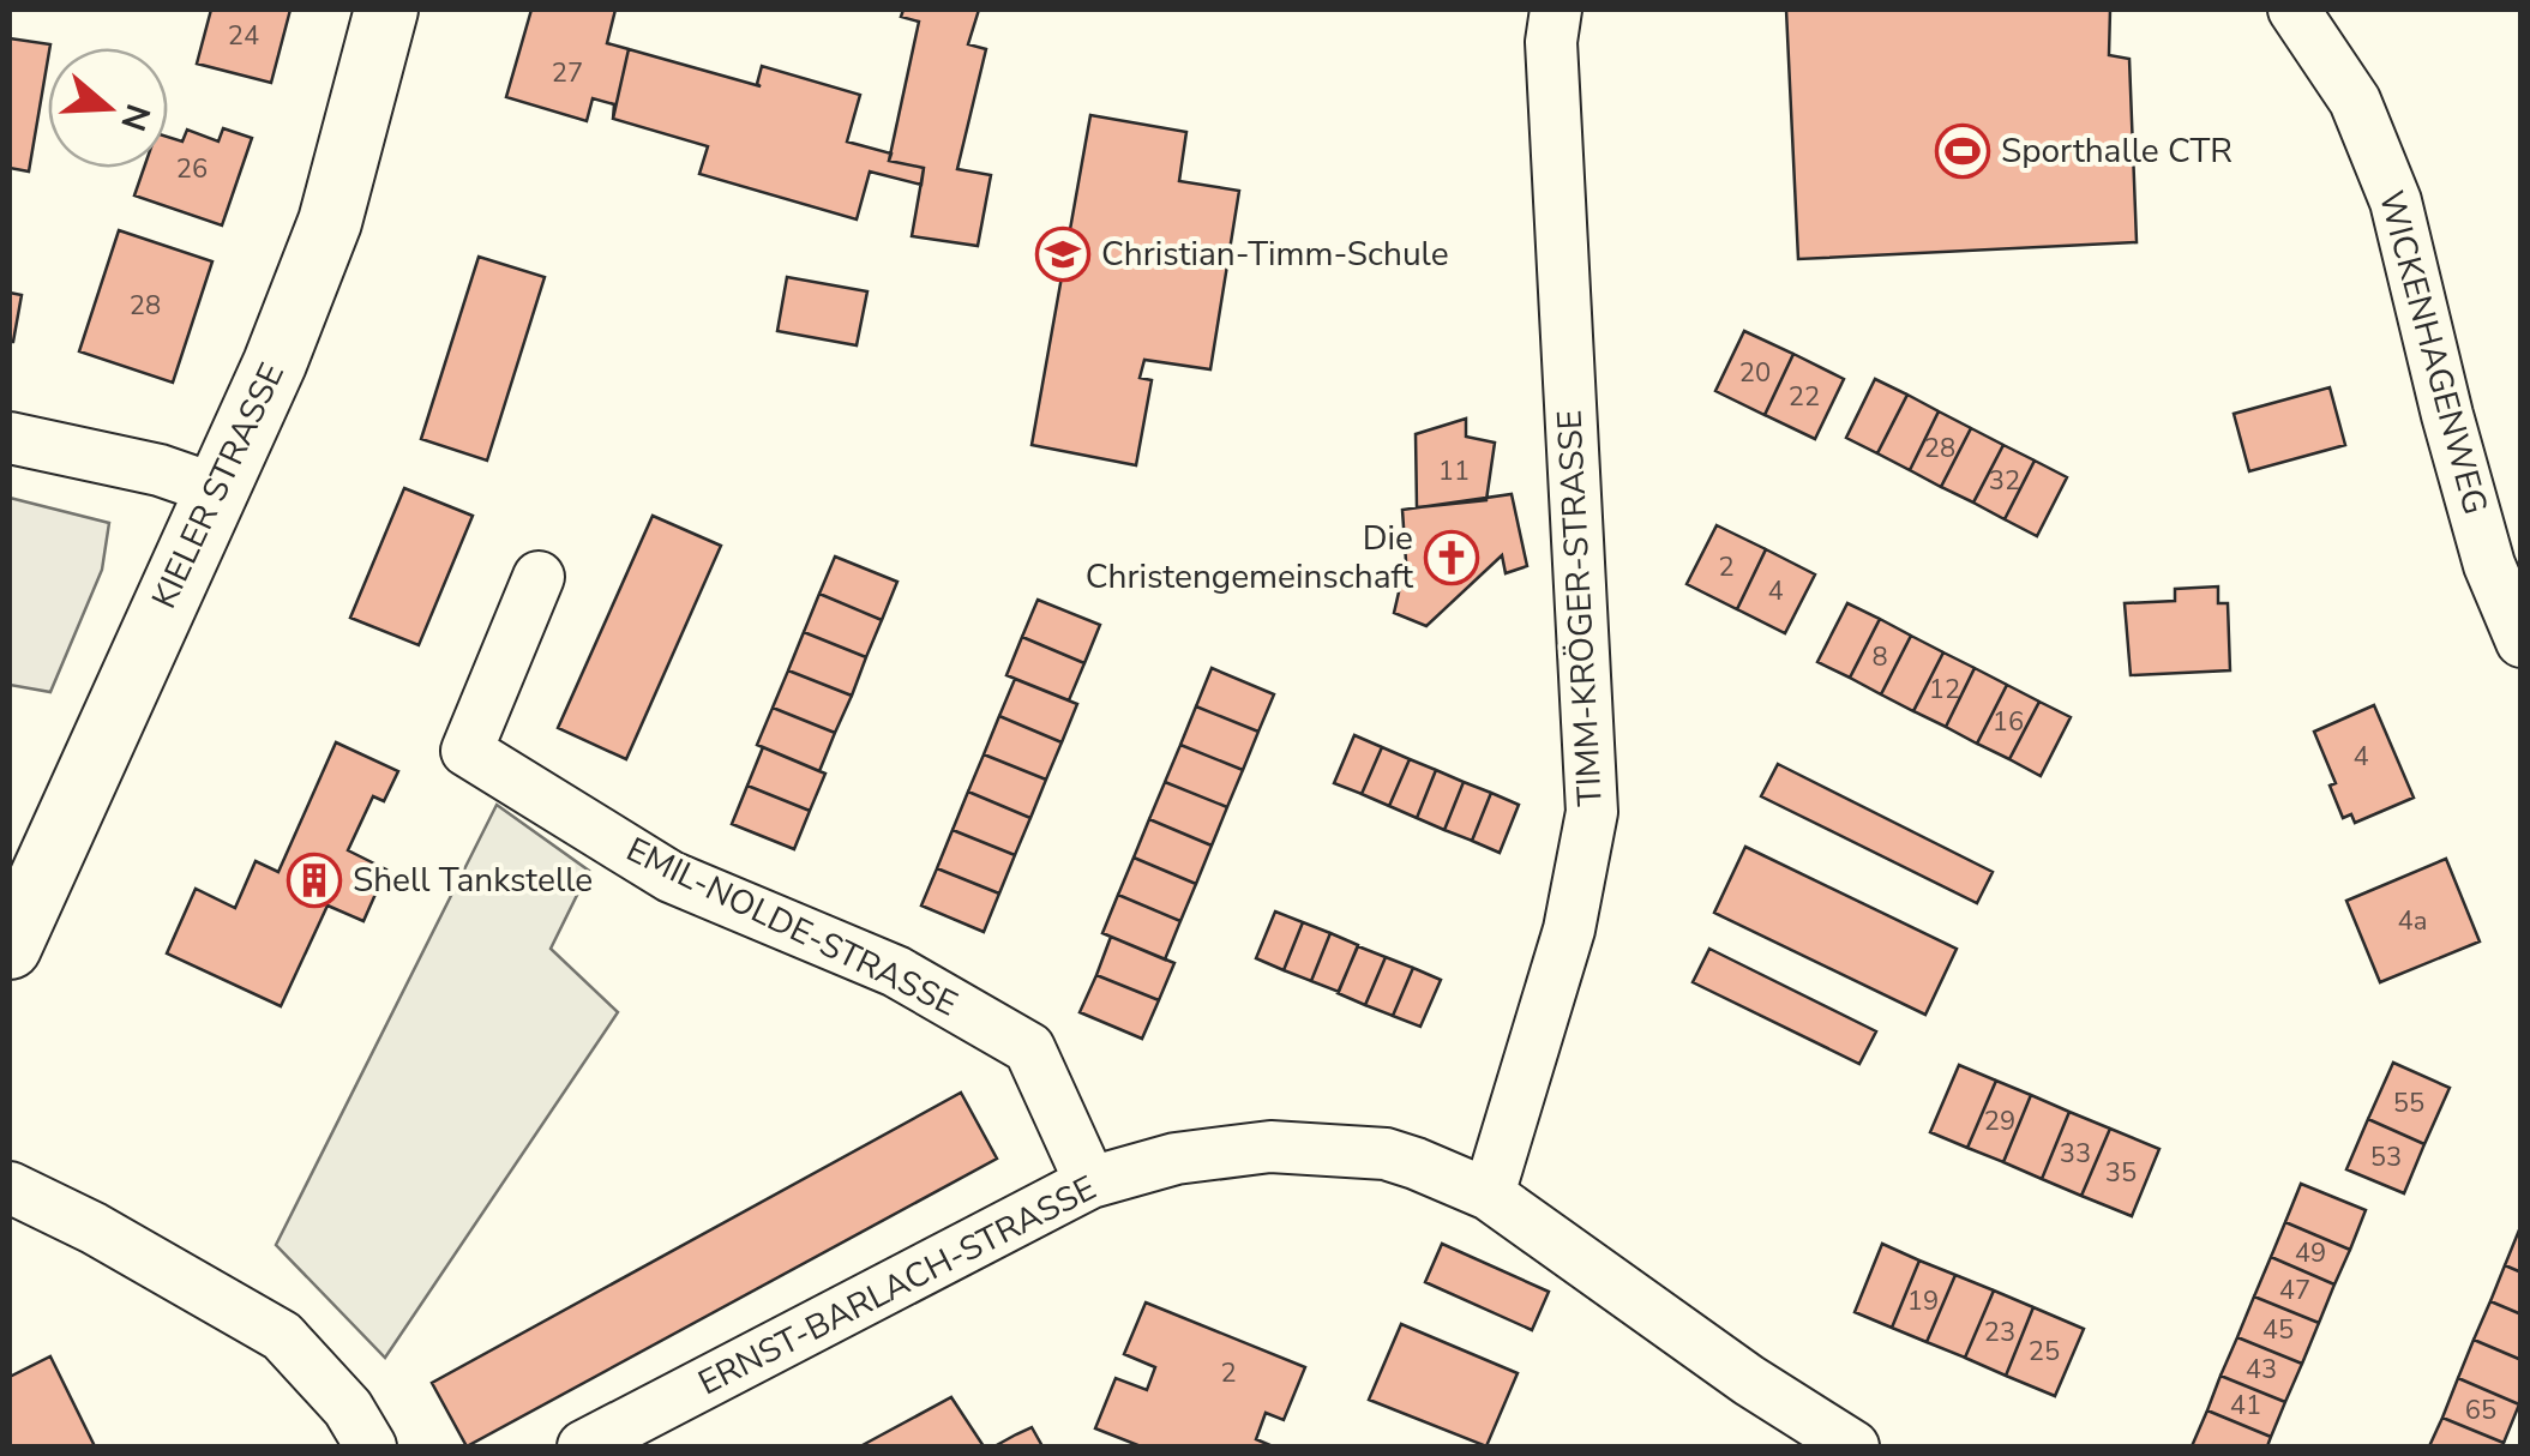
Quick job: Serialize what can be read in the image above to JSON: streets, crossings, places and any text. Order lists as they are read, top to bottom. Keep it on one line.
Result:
{"streets":{"main road":["KIELER STRASSE"],"street":["WICKENHAGENWEG","TIMM-KRÖGER-STRASSE","EMIL-NOLDE-STRASSE","ERNST-BARLACH-STRASSE"]},"crossings":[["TIMM-KRÖGER-STRASSE","ERNST-BARLACH-STRASSE"],["EMIL-NOLDE-STRASSE","ERNST-BARLACH-STRASSE"]],"places":{"sports":["Sporthalle CTR"],"school or university":["Christian-Timm-Schule"],"church":["Die Christengemeinschaft"],"building":["Shell Tankstelle"]},"house_numbers":["24","27","26","28","20","22","28","11","32","2","4","8","12","16","4","4a","55","29","33","53","35","49","47","19","45","23","25","43","2","41","65"],"north":"right"}
